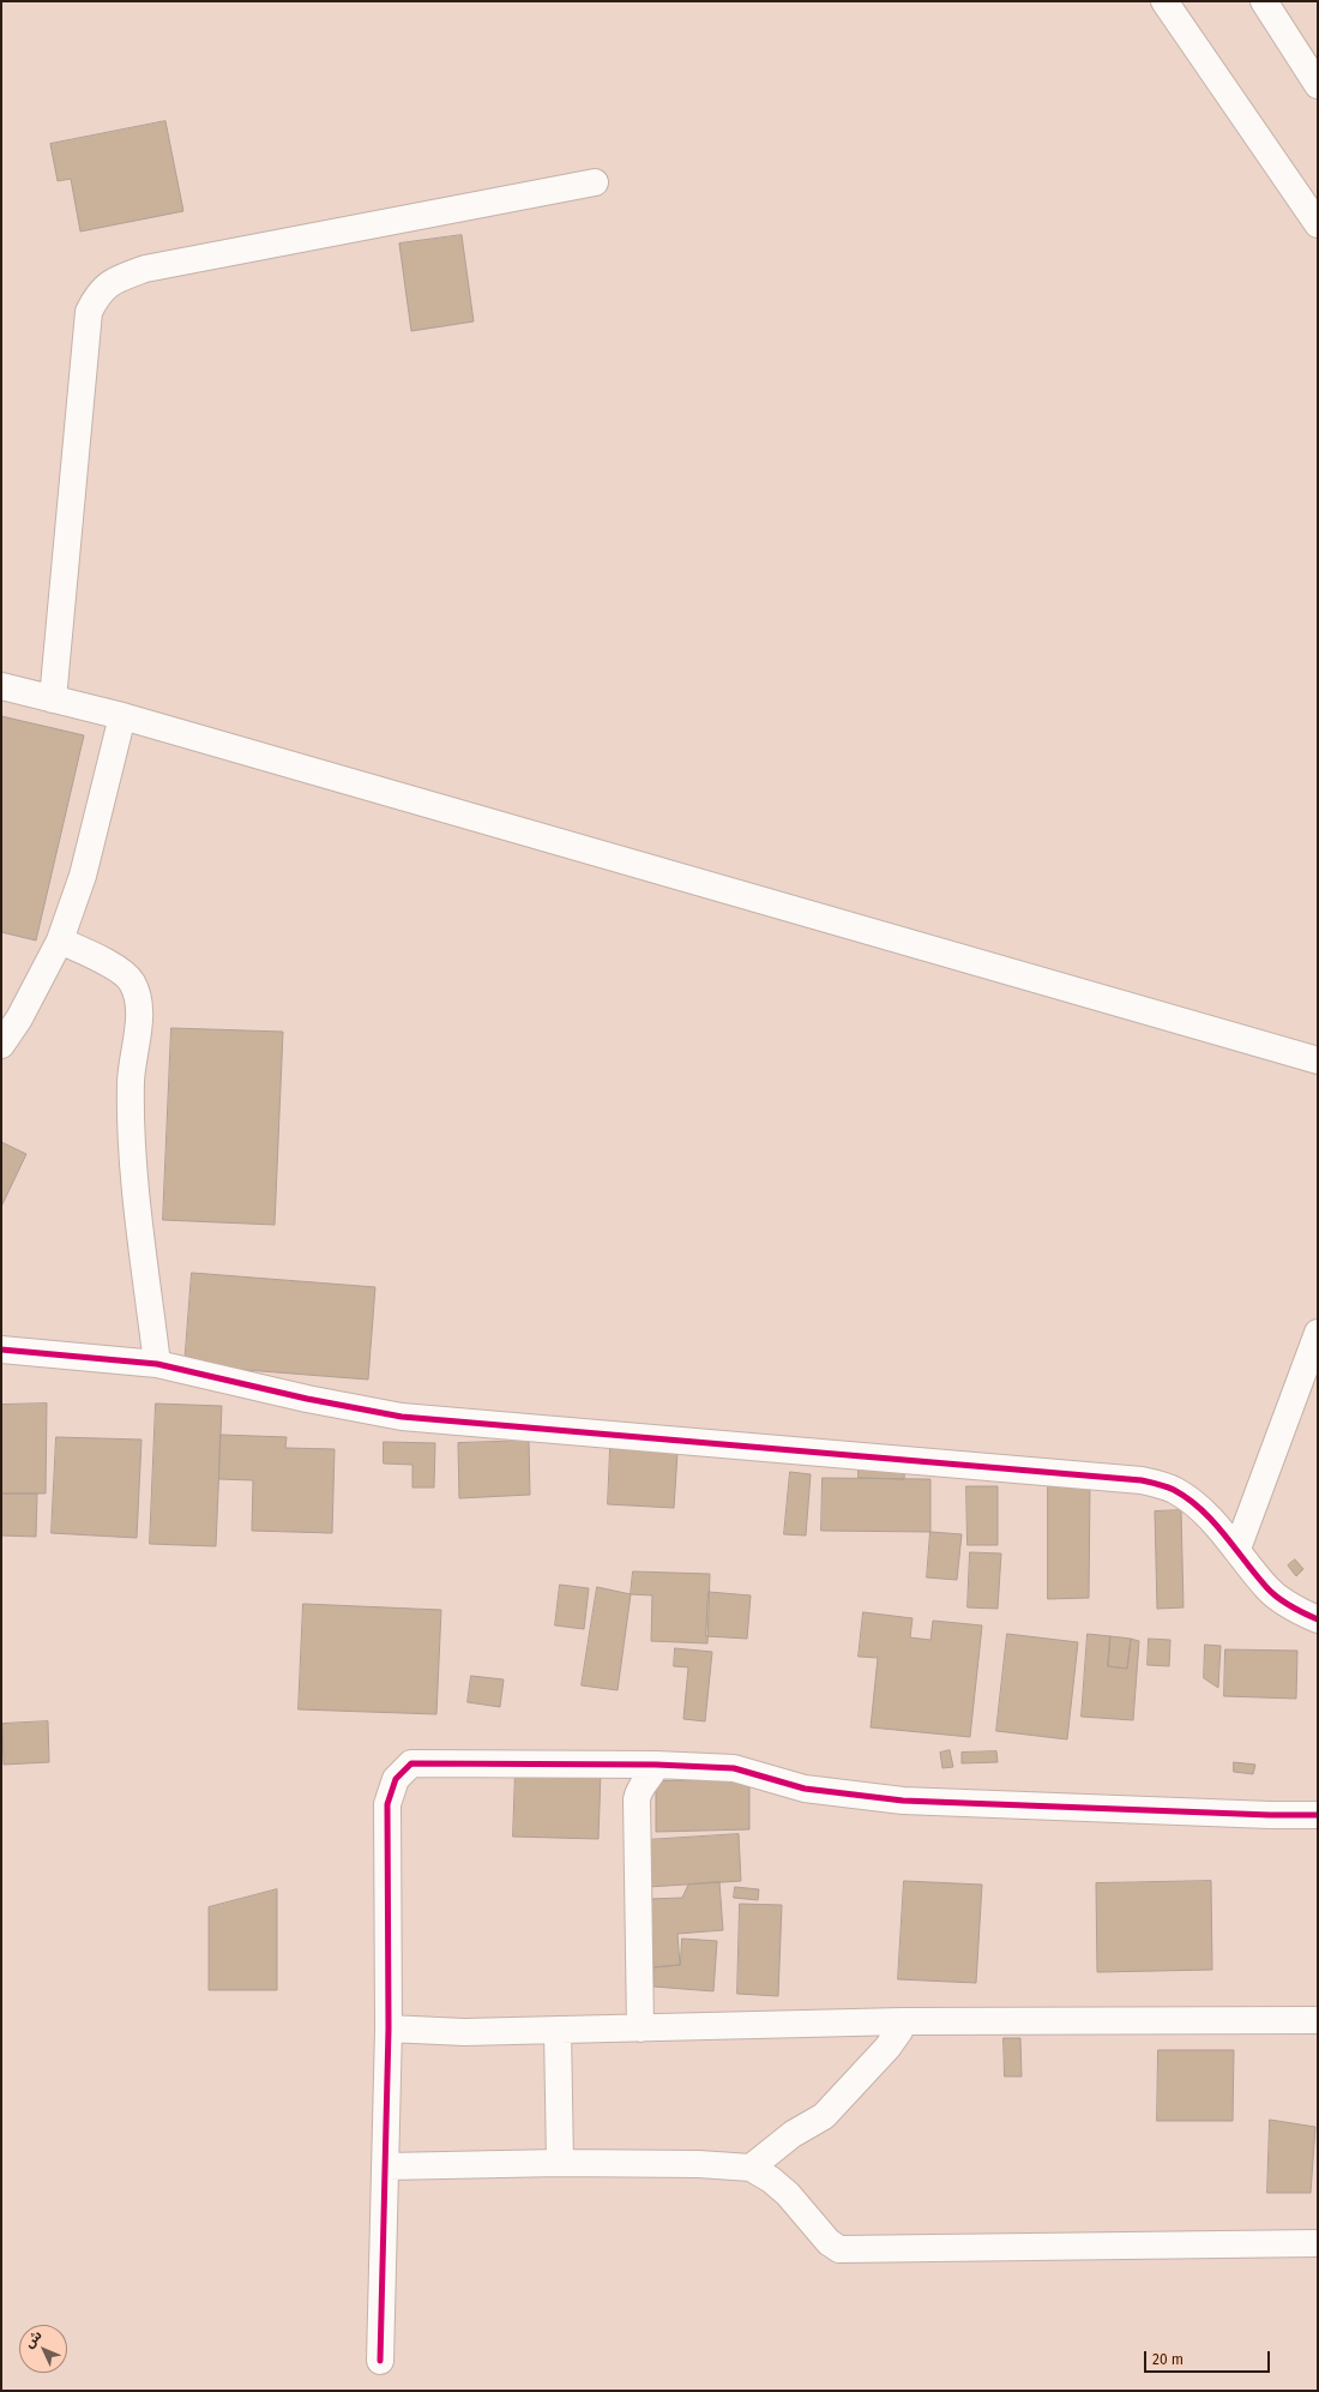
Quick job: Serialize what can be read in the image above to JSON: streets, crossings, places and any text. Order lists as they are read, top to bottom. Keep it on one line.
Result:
{"scale_bar":"20 m","north":"top left"}
